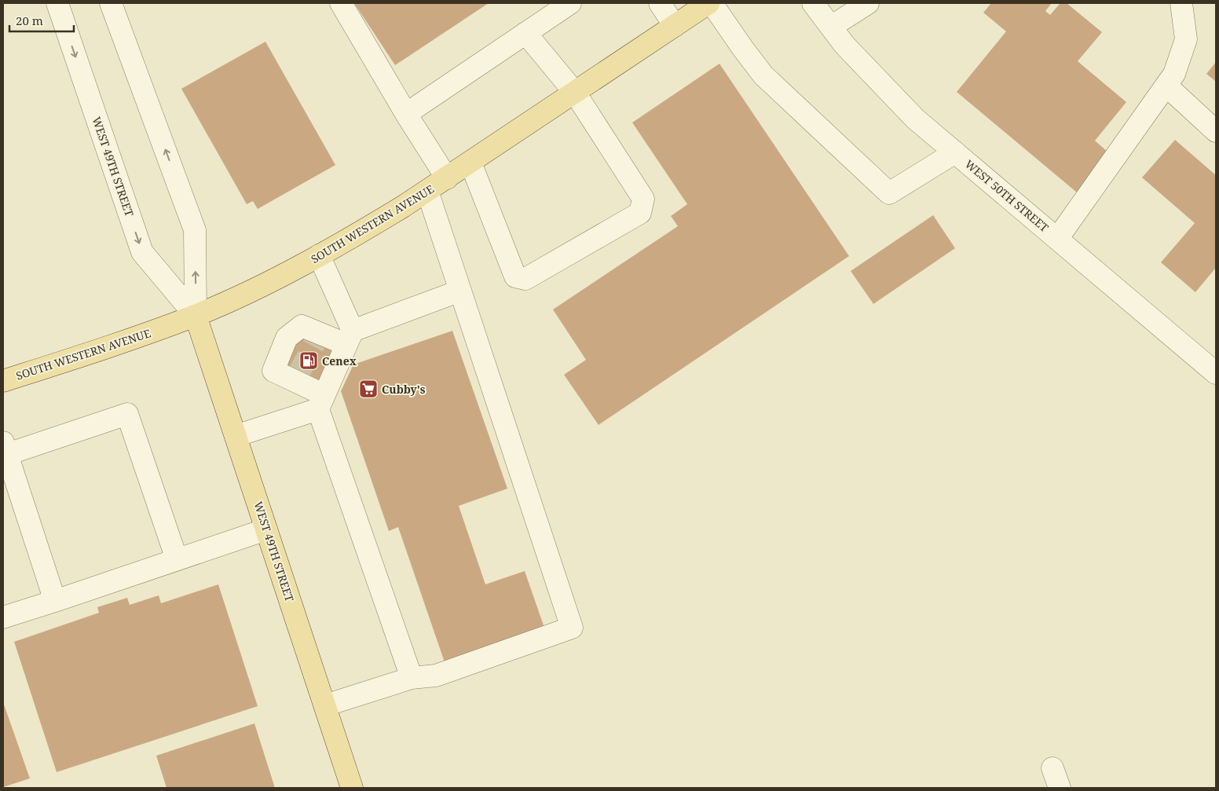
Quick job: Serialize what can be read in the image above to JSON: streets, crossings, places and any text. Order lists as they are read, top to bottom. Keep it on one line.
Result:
{"streets":{"main road":["WEST 49TH STREET","SOUTH WESTERN AVENUE"],"street":["WEST 50TH STREET"]},"crossings":[["WEST 49TH STREET","SOUTH WESTERN AVENUE"]],"places":{"fuel station":["Cenex"],"supermarket":["Cubby's"]},"scale_bar":"20 m"}
